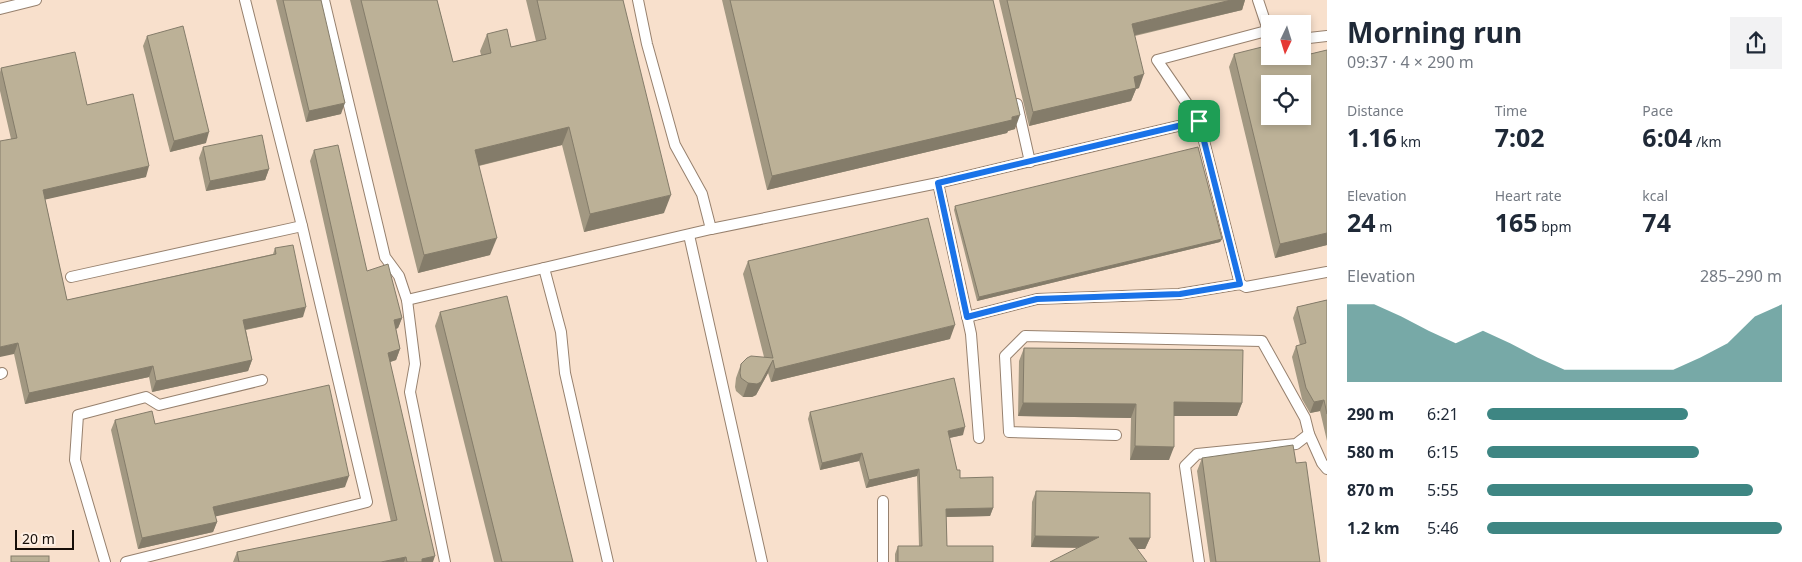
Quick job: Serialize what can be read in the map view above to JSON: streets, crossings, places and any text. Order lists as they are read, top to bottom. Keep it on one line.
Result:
{"scale_bar":"20 m","north":"bottom","page":{"heading":["Morning run","09:37 · 4 × 290 m"],"stats":[["Distance","1.16 km"],["Time","7:02"],["Pace","6:04 /km"],["Elevation","24 m"],["Heart rate","165 bpm"],["kcal","74"]],"chart":["Elevation","285–290 m"],"list":[{"name":"290 m","note":"6:21"},{"name":"580 m","note":"6:15"},{"name":"870 m","note":"5:55"},{"name":"1.2 km","note":"5:46"}],"scale":"20 m"}}
